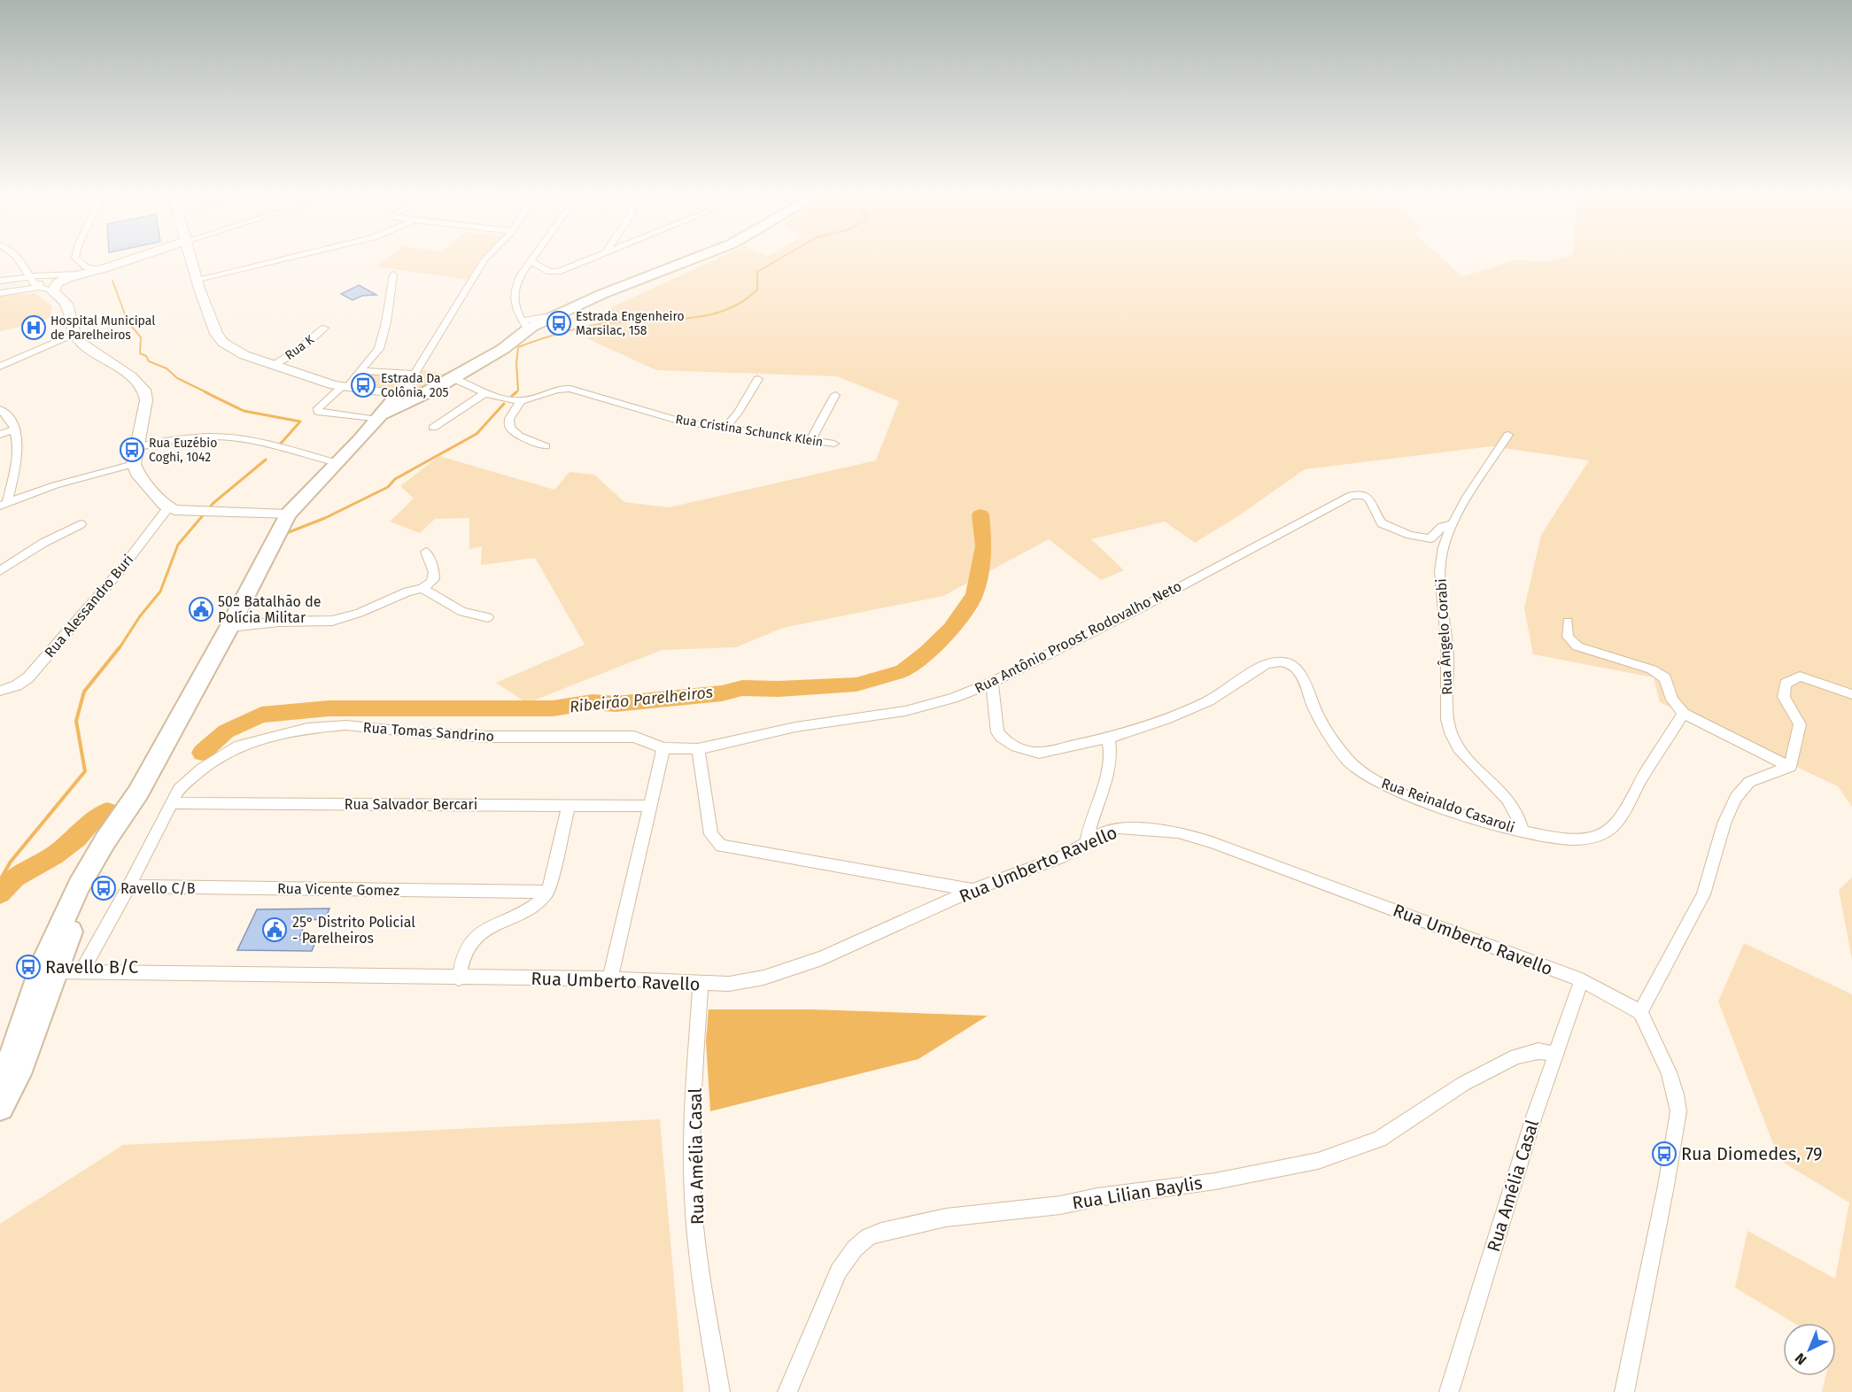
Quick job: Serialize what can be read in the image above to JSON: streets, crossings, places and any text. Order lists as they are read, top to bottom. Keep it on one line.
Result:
{"streets":{"street":["Rua K","Rua Cristina Schunck Klein","Rua Alessandro Buri","Rua Antônio Proost Rodovalho Neto","Rua Ângelo Corabi","Rua Tomas Sandrino","Rua Salvador Bercari","Rua Reinaldo Casaroli","Rua Umberto Ravello","Rua Vicente Gomez","Rua Amélia Casal","Rua Lilian Baylis"]},"crossings":[["Rua Antônio Proost Rodovalho Neto","Rua Ângelo Corabi"],["Rua Antônio Proost Rodovalho Neto","Rua Tomas Sandrino"],["Rua Antônio Proost Rodovalho Neto","Rua Reinaldo Casaroli"],["Rua Ângelo Corabi","Rua Reinaldo Casaroli"],["Rua Tomas Sandrino","Rua Salvador Bercari"],["Rua Tomas Sandrino","Rua Umberto Ravello"],["Rua Tomas Sandrino","Rua Vicente Gomez"],["Rua Umberto Ravello","Rua Amélia Casal"],["Rua Amélia Casal","Rua Lilian Baylis"]],"water":["Ribeirão Parelheiros"],"places":{"bus stop":["Estrada Engenheiro Marsilac, 158","Estrada Da Colônia, 205","Rua Euzébio Coghi, 1042","Ravello C/B","Ravello B/C","Rua Diomedes, 79"],"hospital":["Hospital Municipal de Parelheiros"],"public building":["50º Batalhão de Polícia Militar","25° Distrito Policial - Parelheiros"]},"north":"bottom left"}
